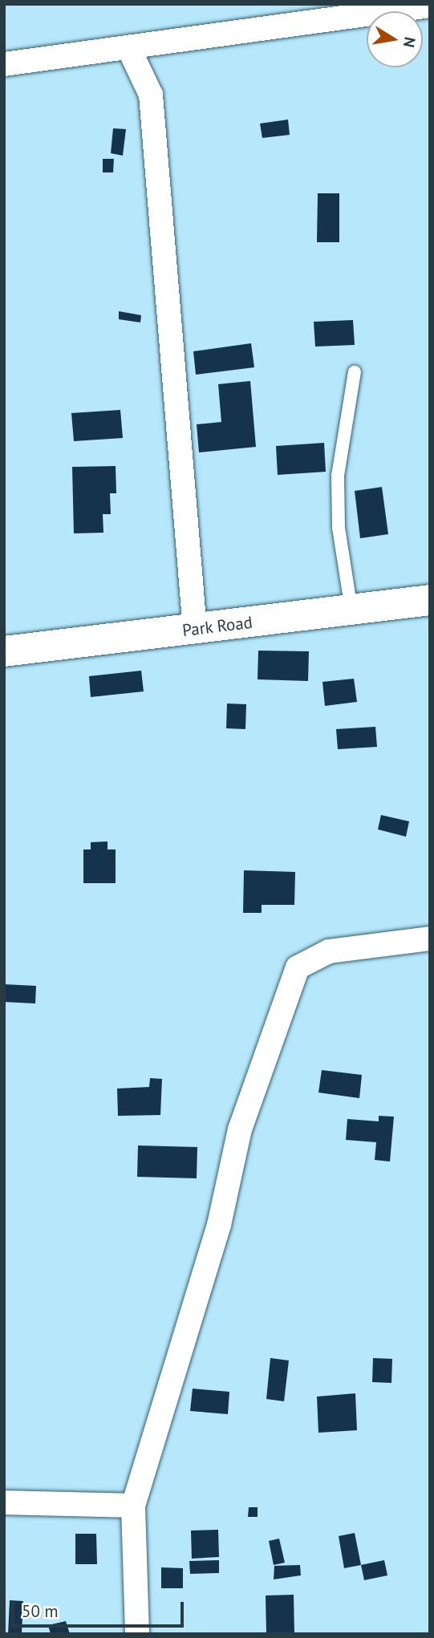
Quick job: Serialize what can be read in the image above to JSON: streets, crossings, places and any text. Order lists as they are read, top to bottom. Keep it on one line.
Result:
{"streets":{"street":["Park Road"]},"scale_bar":"50 m","north":"right"}
